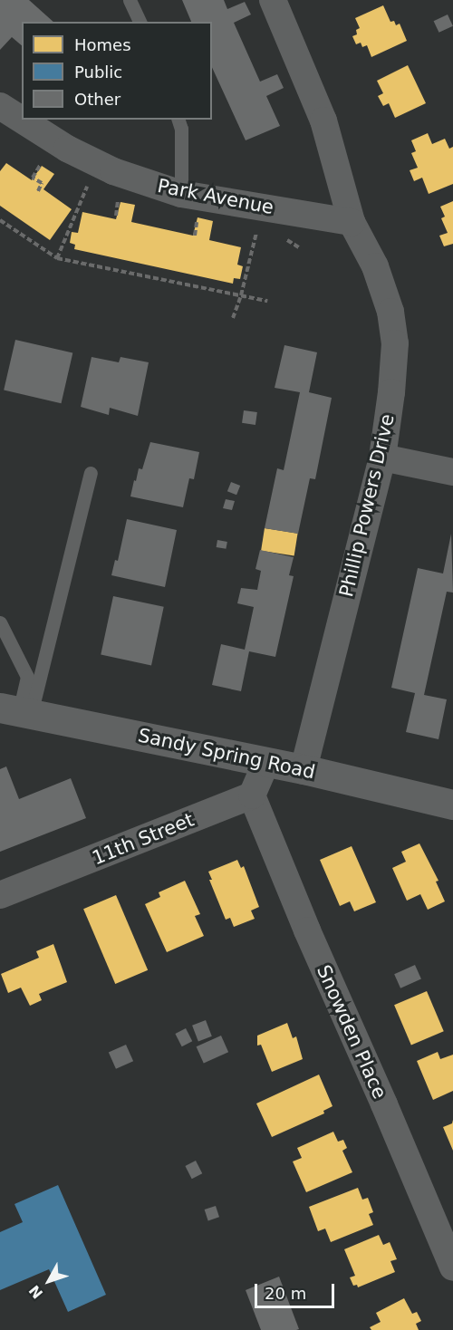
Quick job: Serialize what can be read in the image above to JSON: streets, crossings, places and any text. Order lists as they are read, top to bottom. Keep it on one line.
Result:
{"streets":{"street":["Park Avenue","Phillip Powers Drive","Sandy Spring Road","11th Street","Snowden Place"]},"crossings":[["Park Avenue","Phillip Powers Drive"],["Phillip Powers Drive","Sandy Spring Road"],["11th Street","Snowden Place"]],"legend":["Homes","Public","Other"],"scale_bar":"20 m","north":"bottom left"}
